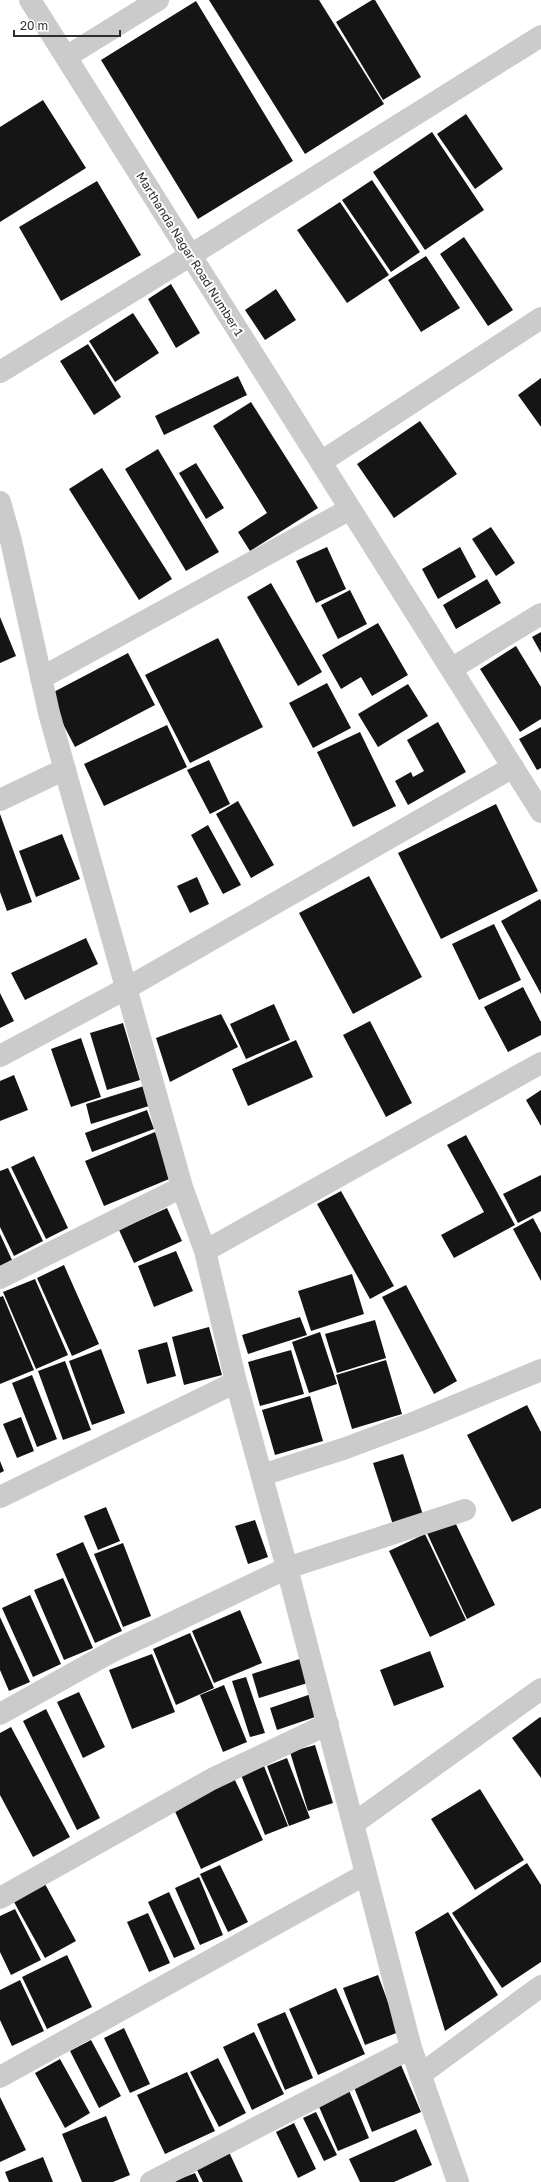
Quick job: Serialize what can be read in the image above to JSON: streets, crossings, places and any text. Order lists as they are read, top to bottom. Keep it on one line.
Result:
{"streets":{"street":["Marthanda Nagar Road Number 1"]},"scale_bar":"20 m"}
